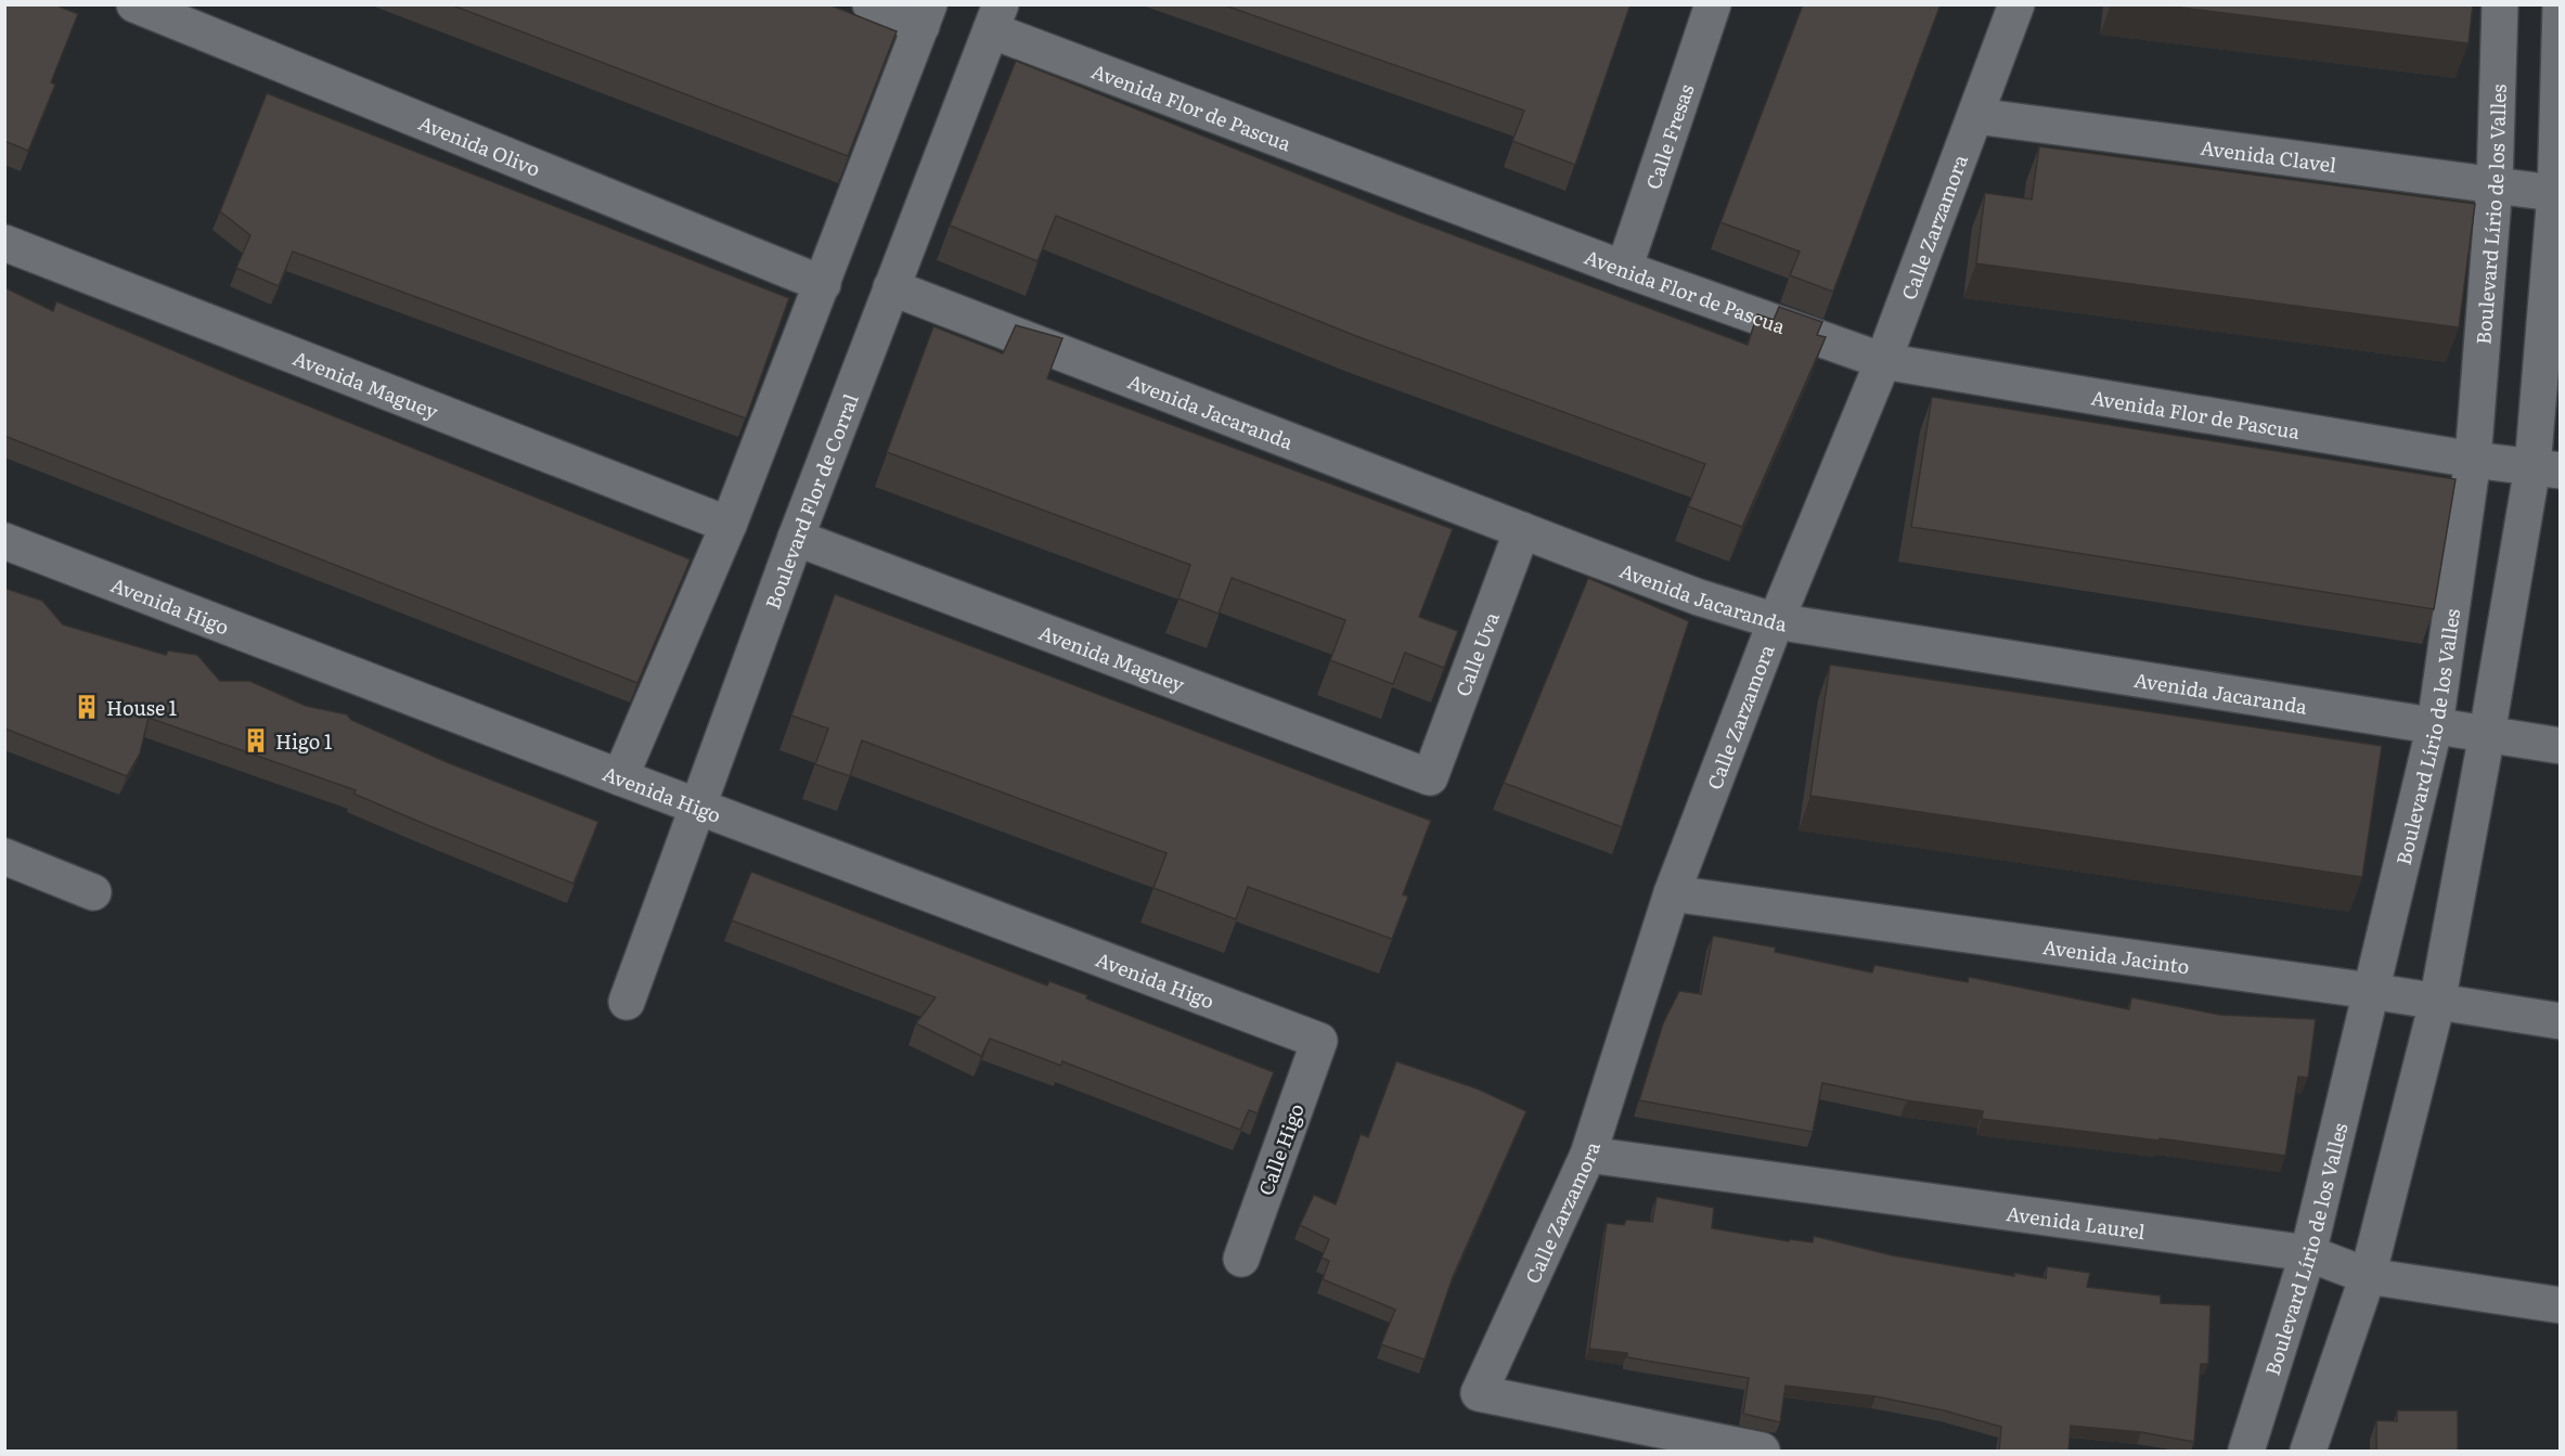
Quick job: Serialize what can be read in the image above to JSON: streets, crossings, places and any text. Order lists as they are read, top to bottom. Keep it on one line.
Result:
{"streets":{"street":["Avenida Flor de Pascua","Calle Fresas","Avenida Olivo","Avenida Clavel","Boulevard Lírio de los Valles","Calle Zarzamora","Avenida Maguey","Avenida Jacaranda","Boulevard Flor de Corral","Avenida Higo","Calle Uva","Avenida Jacinto","Calle Higo","Avenida Laurel"]},"crossings":[["Avenida Flor de Pascua","Calle Fresas"],["Avenida Flor de Pascua","Boulevard Lírio de los Valles"],["Avenida Flor de Pascua","Calle Zarzamora"],["Avenida Flor de Pascua","Boulevard Flor de Corral"],["Avenida Clavel","Boulevard Lírio de los Valles"],["Avenida Clavel","Calle Zarzamora"],["Boulevard Lírio de los Valles","Avenida Jacaranda"],["Boulevard Lírio de los Valles","Avenida Jacinto"],["Boulevard Lírio de los Valles","Avenida Laurel"],["Calle Zarzamora","Avenida Jacaranda"],["Calle Zarzamora","Avenida Jacinto"],["Calle Zarzamora","Avenida Laurel"],["Avenida Maguey","Boulevard Flor de Corral"],["Avenida Maguey","Calle Uva"],["Avenida Jacaranda","Boulevard Flor de Corral"],["Avenida Jacaranda","Calle Uva"],["Boulevard Flor de Corral","Avenida Higo"],["Avenida Higo","Calle Higo"]],"places":{"building":["House 1","Higo 1"]}}
